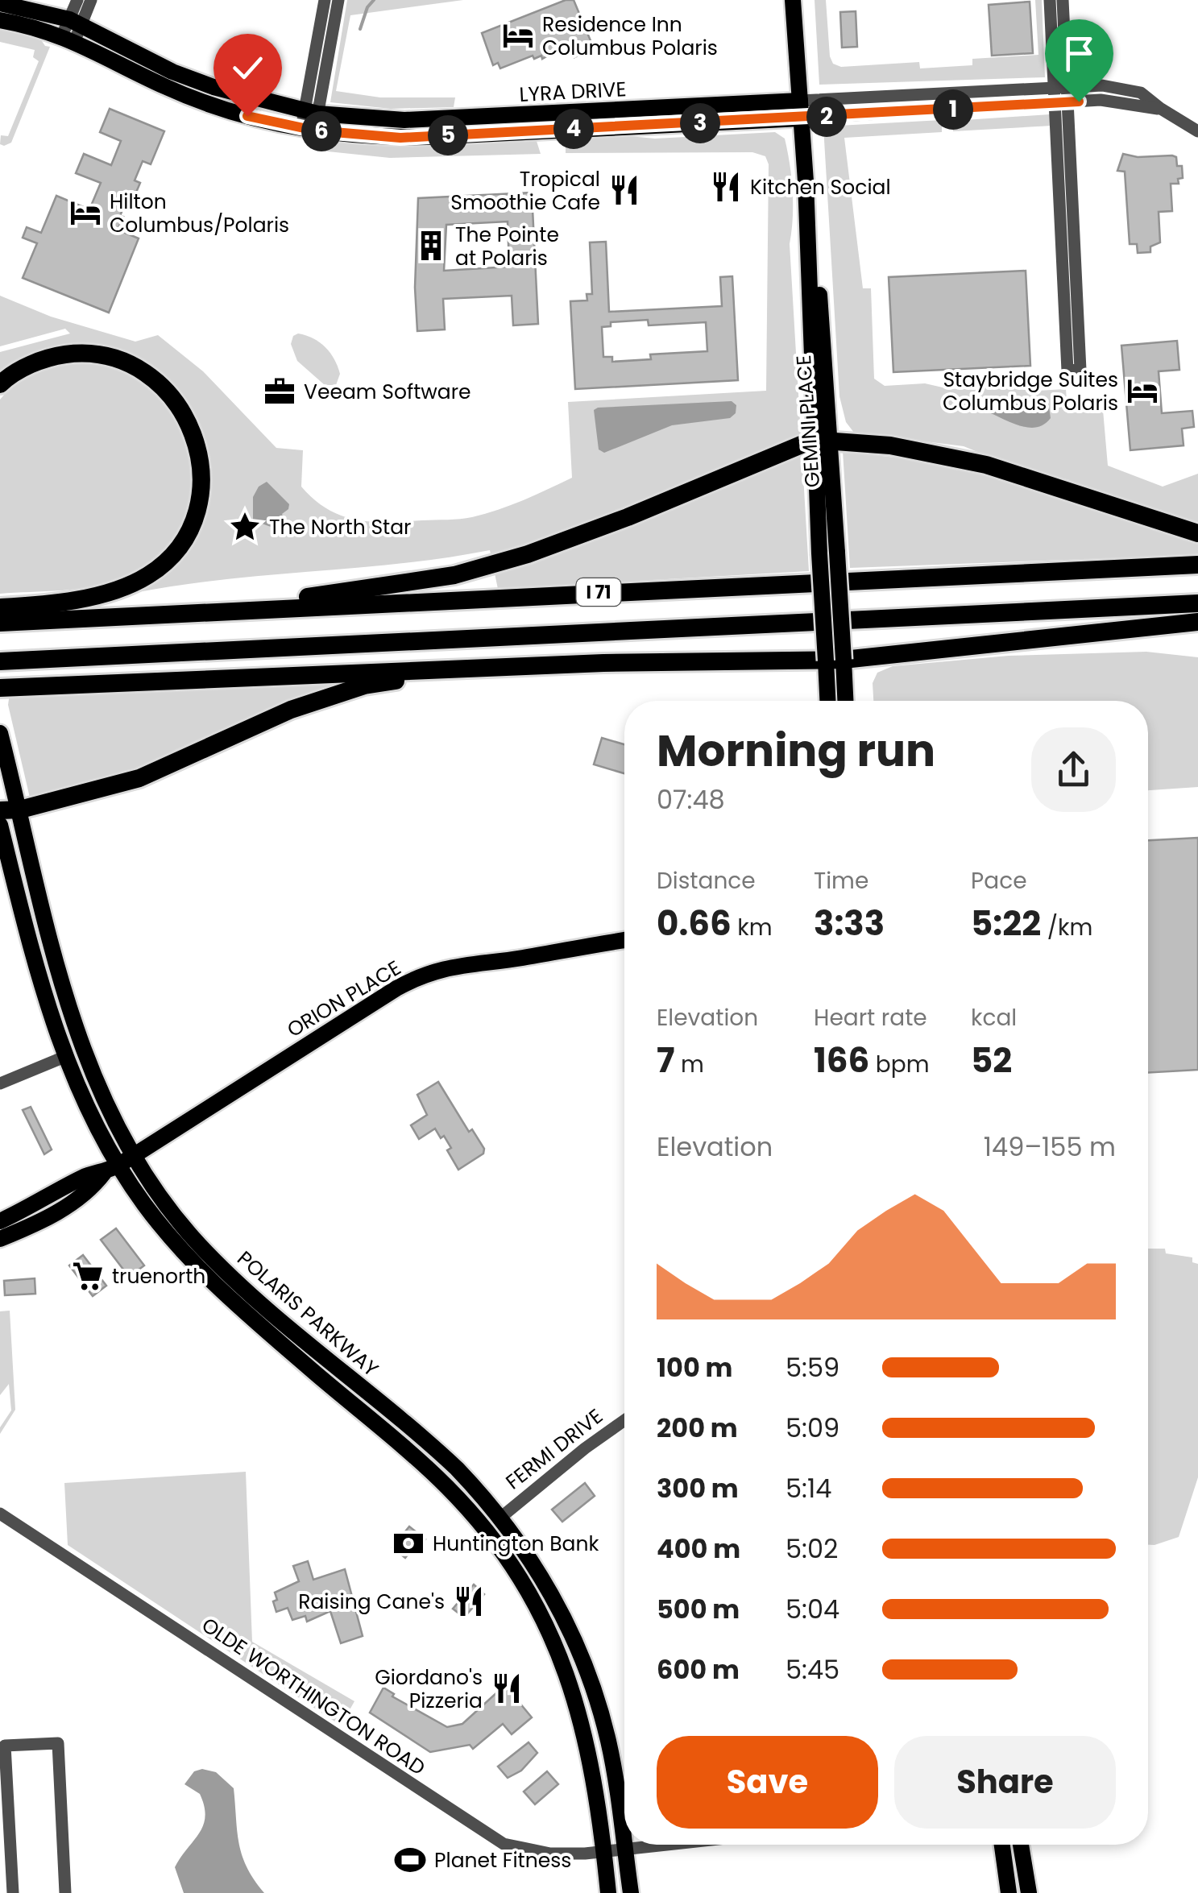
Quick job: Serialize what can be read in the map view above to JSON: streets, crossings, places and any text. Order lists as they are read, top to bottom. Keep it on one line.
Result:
{"streets":{"highway":["I 71"],"main road":["LYRA DRIVE","GEMINI PLACE","ORION PLACE","POLARIS PARKWAY"],"street":["FERMI DRIVE","OLDE WORTHINGTON ROAD"]},"crossings":[["LYRA DRIVE","GEMINI PLACE"],["ORION PLACE","POLARIS PARKWAY"],["POLARIS PARKWAY","FERMI DRIVE"],["POLARIS PARKWAY","OLDE WORTHINGTON ROAD"]],"places":{"hotel":["Residence Inn Columbus Polaris","Hilton Columbus/Polaris","Staybridge Suites Columbus Polaris"],"restaurant":["Kitchen Social","Tropical Smoothie Cafe","Raising Cane's","Giordano's Pizzeria"],"building":["The Pointe at Polaris"],"office":["Veeam Software"],"place":["The North Star"],"supermarket":["truenorth"],"bank":["Huntington Bank"],"sports":["Planet Fitness"]},"page":{"pins":["1","2","3","4","6","5"],"heading":["Morning run","07:48"],"stats":[["Distance","0.66 km"],["Time","3:33"],["Pace","5:22 /km"],["Elevation","7 m"],["Heart rate","166 bpm"],["kcal","52"]],"chart":["Elevation","149–155 m"],"list":[{"name":"100 m","note":"5:59"},{"name":"200 m","note":"5:09"},{"name":"300 m","note":"5:14"},{"name":"400 m","note":"5:02"},{"name":"500 m","note":"5:04"},{"name":"600 m","note":"5:45"}],"buttons":["Save","Share"]}}
